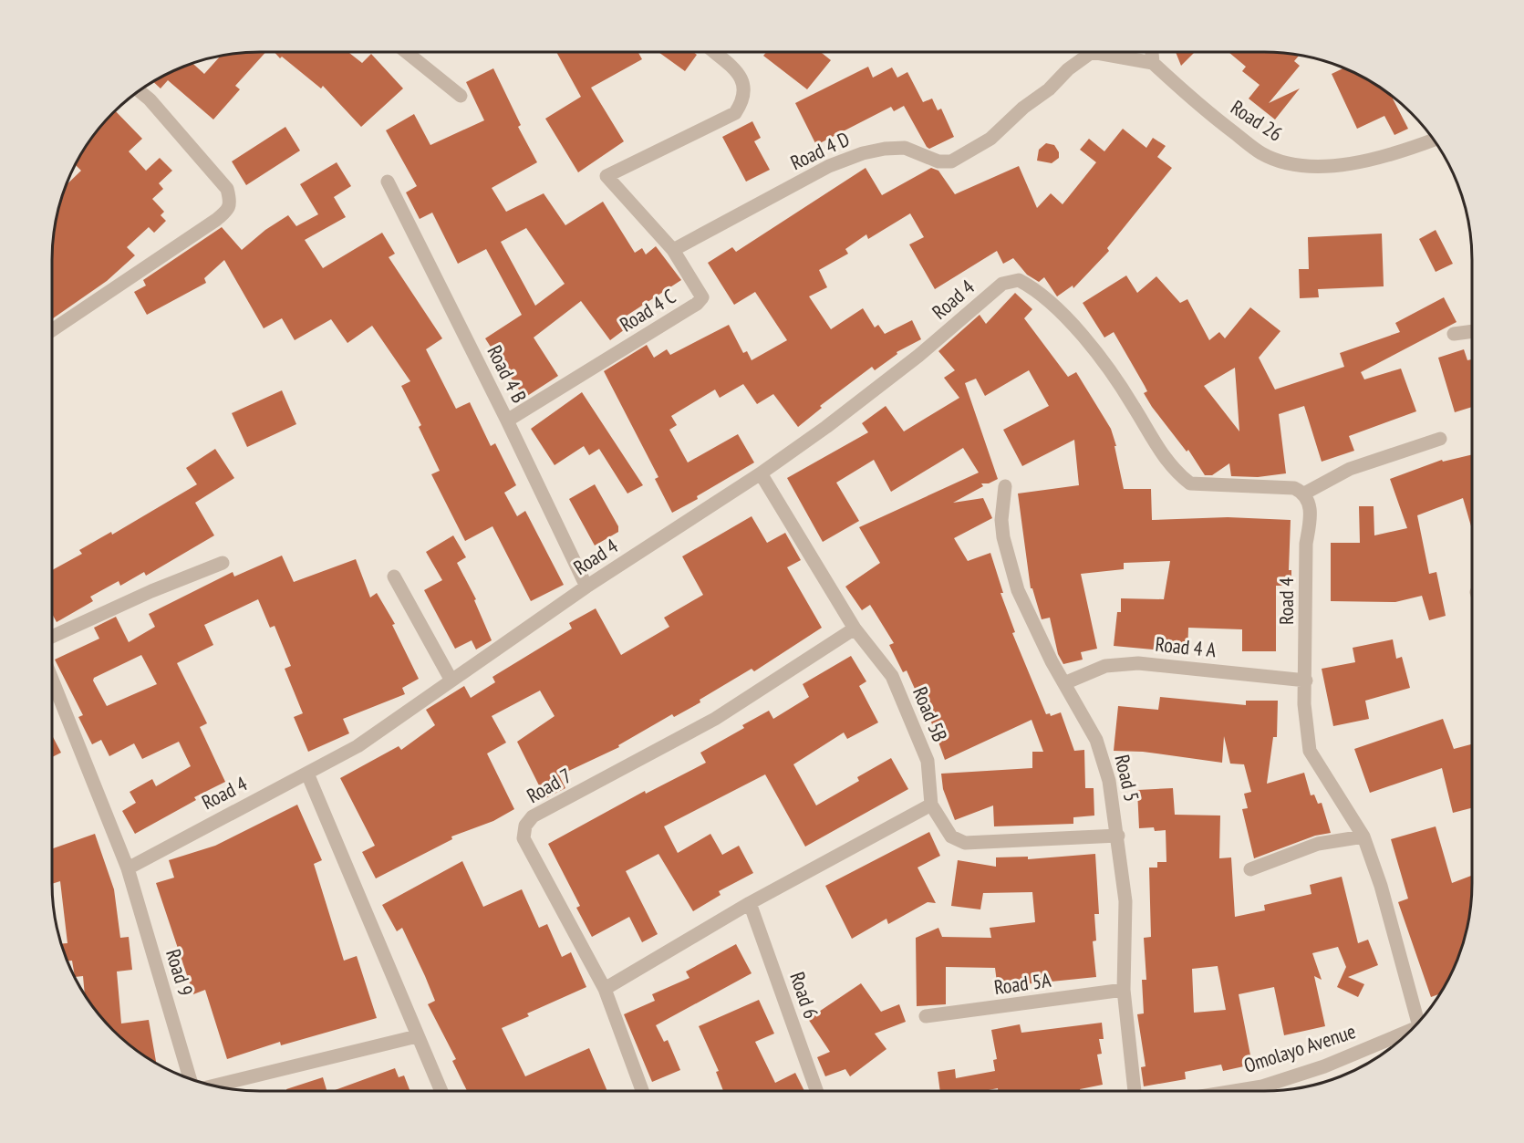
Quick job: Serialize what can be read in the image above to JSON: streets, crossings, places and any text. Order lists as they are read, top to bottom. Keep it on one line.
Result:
{"streets":{"street":["Road 26","Road 4 D","Road 4","Road 4 C","Road 4 B","Road 4 A","Road 5B","Road 5","Road 7","Road 9","Road 5A","Road 6","Omolayo Avenue"]},"crossings":[["Road 4 D","Road 4 C"],["Road 4","Road 4 B"],["Road 4","Road 4 A"],["Road 4","Road 5B"],["Road 4","Road 9"],["Road 4 C","Road 4 B"],["Road 4 A","Road 5"],["Road 5B","Road 5"],["Road 5B","Road 7"],["Road 5","Road 5A"]]}
